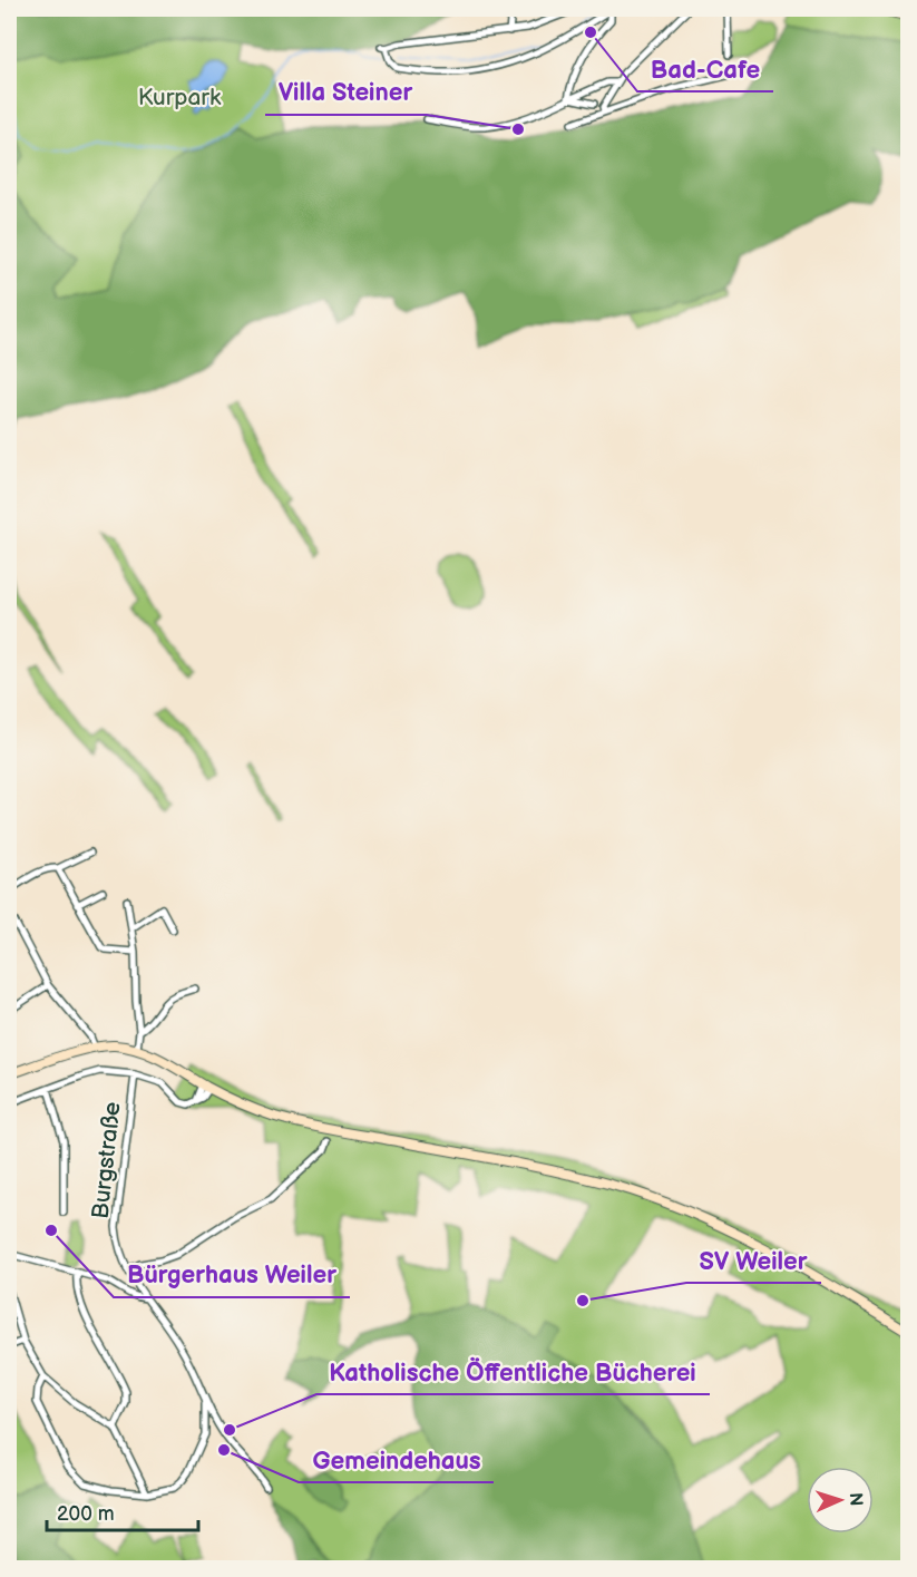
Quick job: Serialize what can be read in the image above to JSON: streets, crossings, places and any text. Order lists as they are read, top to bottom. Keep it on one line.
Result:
{"streets":{"street":["Burgstraße"]},"parks":["Kurpark"],"places":["Bad-Cafe","Villa Steiner","Bürgerhaus Weiler","SV Weiler","Katholische Öffentliche Bücherei","Gemeindehaus"],"scale_bar":"200 m","north":"right"}
